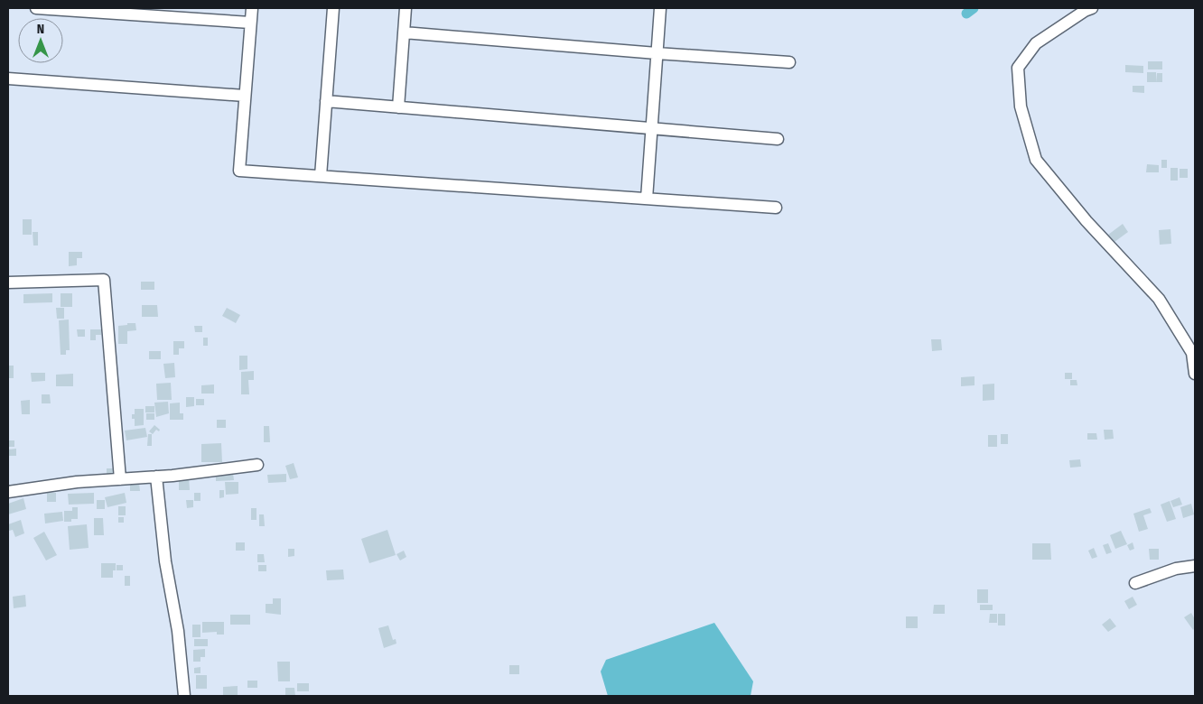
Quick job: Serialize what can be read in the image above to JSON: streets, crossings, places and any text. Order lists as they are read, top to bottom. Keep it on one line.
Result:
{"north":"top"}
